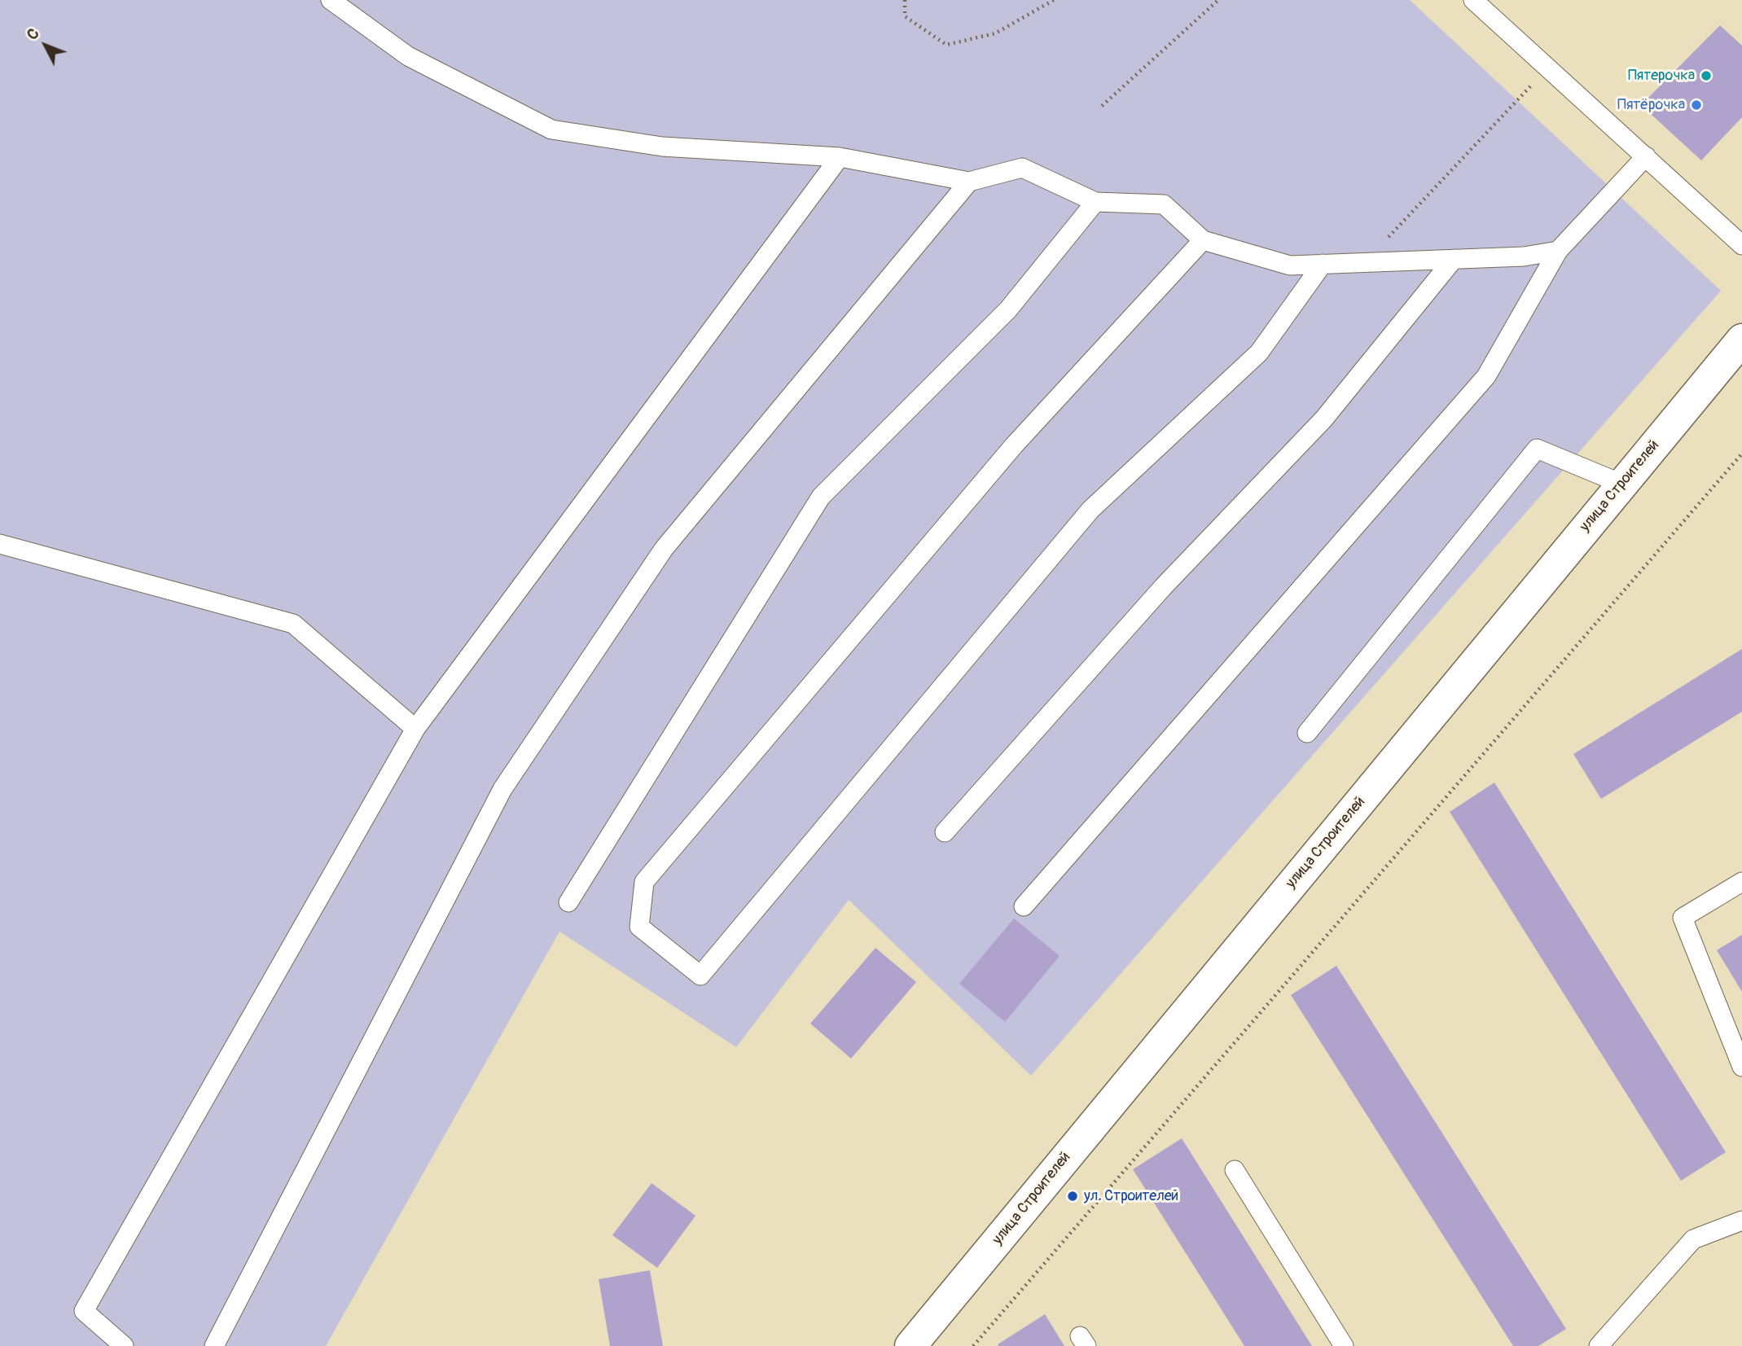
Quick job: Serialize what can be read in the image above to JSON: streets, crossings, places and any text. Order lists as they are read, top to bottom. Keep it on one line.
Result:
{"streets":{"street":["улица Строителей"]},"places":["Пятерочка","Пятёрочка","ул. Строителей"],"north":"top left"}
